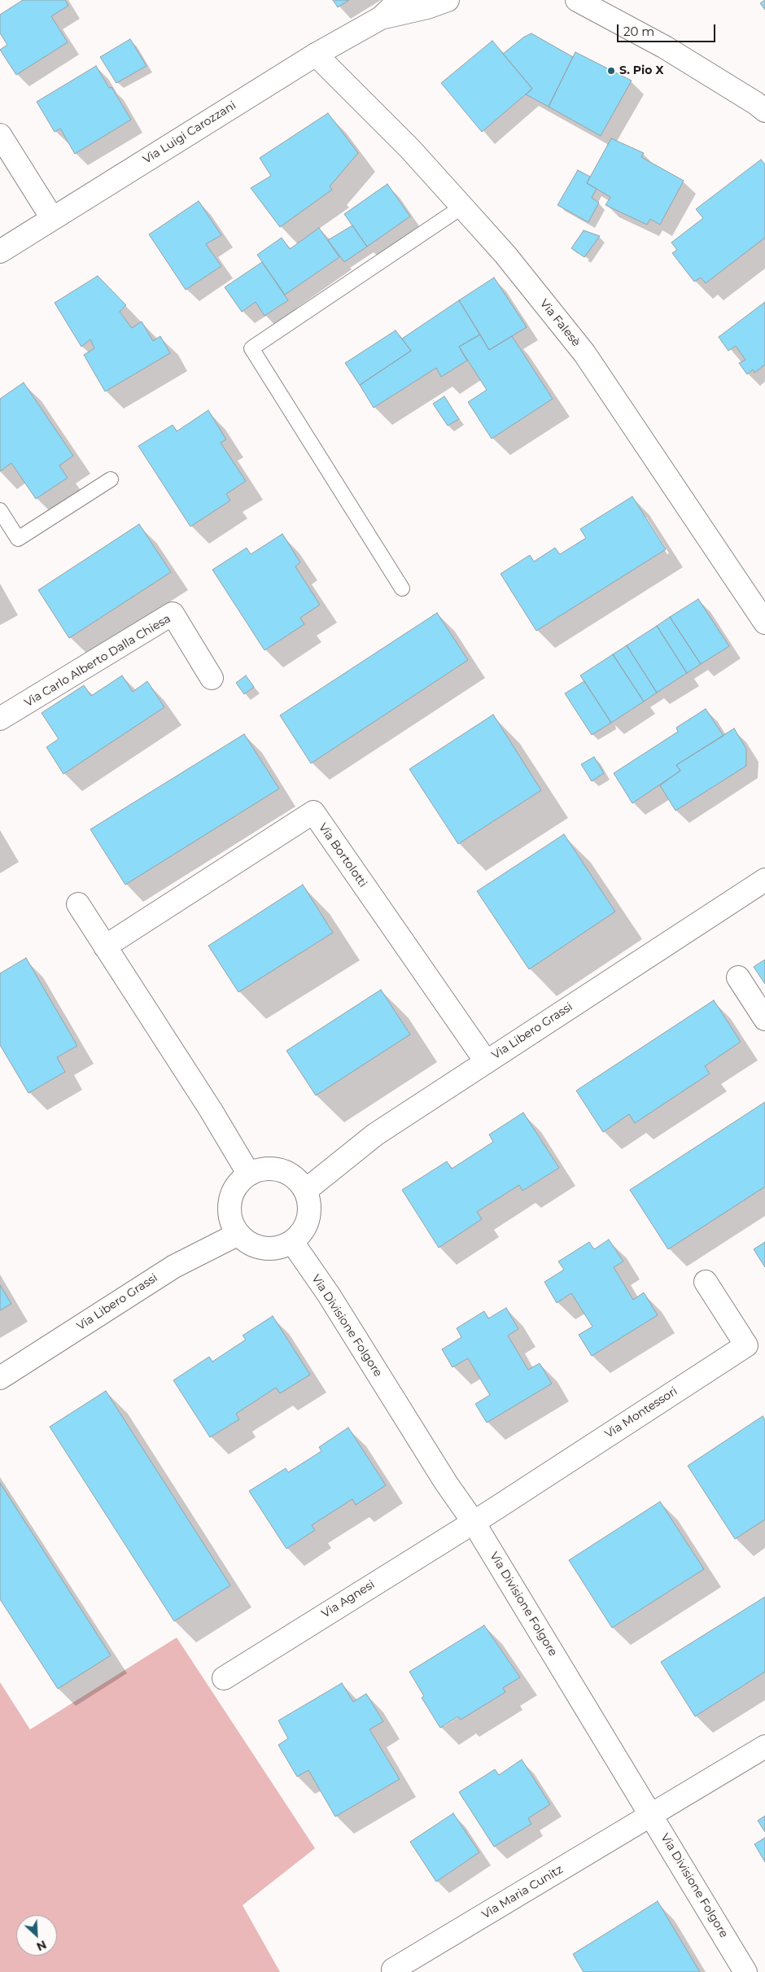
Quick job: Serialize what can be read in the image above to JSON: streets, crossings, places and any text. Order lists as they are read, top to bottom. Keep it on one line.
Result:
{"streets":{"street":["Via Luigi Carozzani","Via Falesè","Via Carlo Alberto Dalla Chiesa","Via Bortolotti","Via Libero Grassi","Via Divisione Folgore","Via Montessori","Via Agnesi","Via Maria Cunitz"]},"crossings":[["Via Luigi Carozzani","Via Falesè"],["Via Bortolotti","Via Libero Grassi"],["Via Libero Grassi","Via Divisione Folgore"],["Via Divisione Folgore","Via Montessori"],["Via Divisione Folgore","Via Agnesi"],["Via Divisione Folgore","Via Maria Cunitz"],["Via Montessori","Via Agnesi"]],"places":["S. Pio X"],"scale_bar":"20 m","north":"bottom right"}
